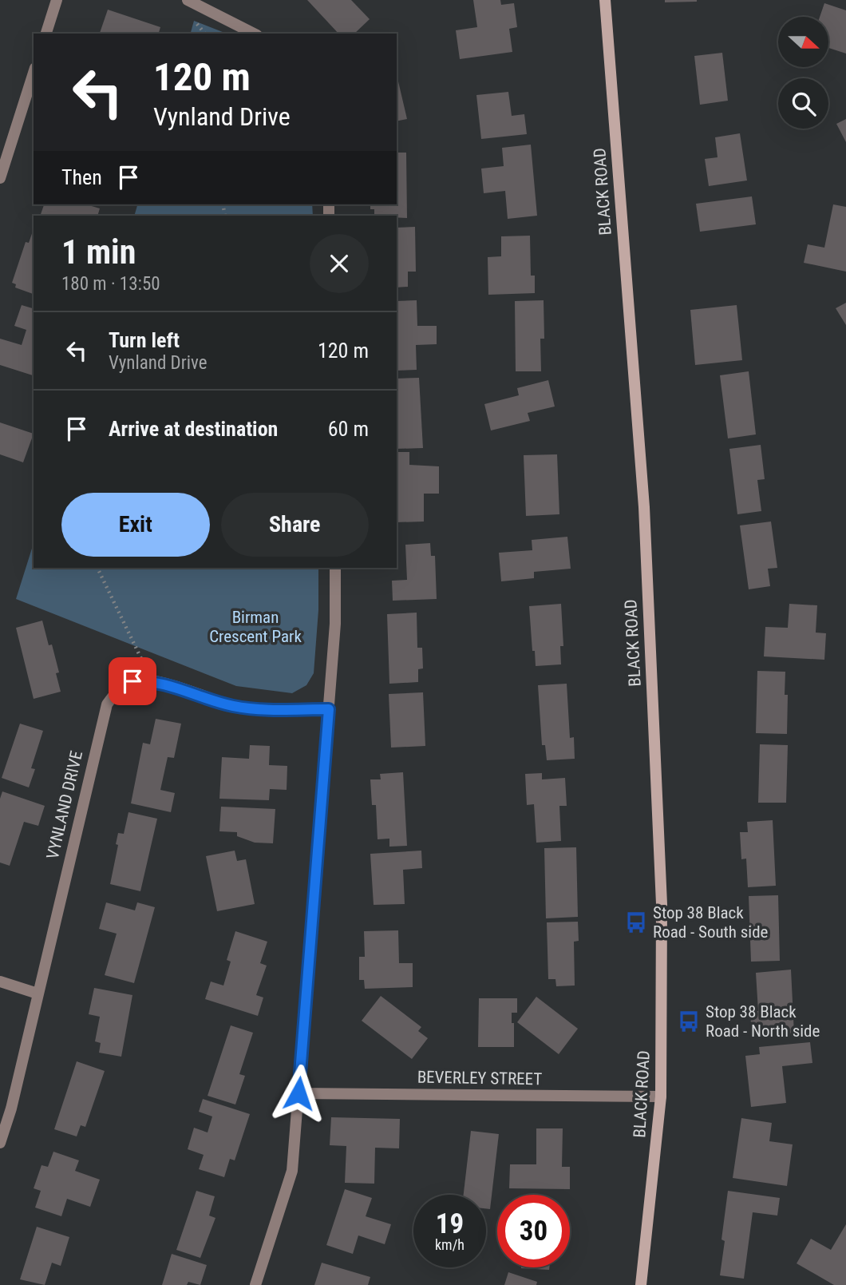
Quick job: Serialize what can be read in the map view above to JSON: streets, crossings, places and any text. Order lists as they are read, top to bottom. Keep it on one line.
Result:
{"streets":{"main road":["BLACK ROAD"],"street":["VYNLAND DRIVE","BEVERLEY STREET"]},"crossings":[["BLACK ROAD","BEVERLEY STREET"]],"parks":["Birman Crescent Park"],"places":{"bus stop":["Stop 38 Black Road - South side","Stop 38 Black Road - North side"]},"north":"right","page":{"turn":["120 m","Vynland Drive"],"then":"Then","heading":["1 min","180 m · 13:50"],"list":[{"name":"Turn left","note":"Vynland Drive","value":"120 m"},{"name":"Arrive at destination","value":"60 m"}],"buttons":["Exit","Share"],"speed":"19 km/h","limit":"30"}}
